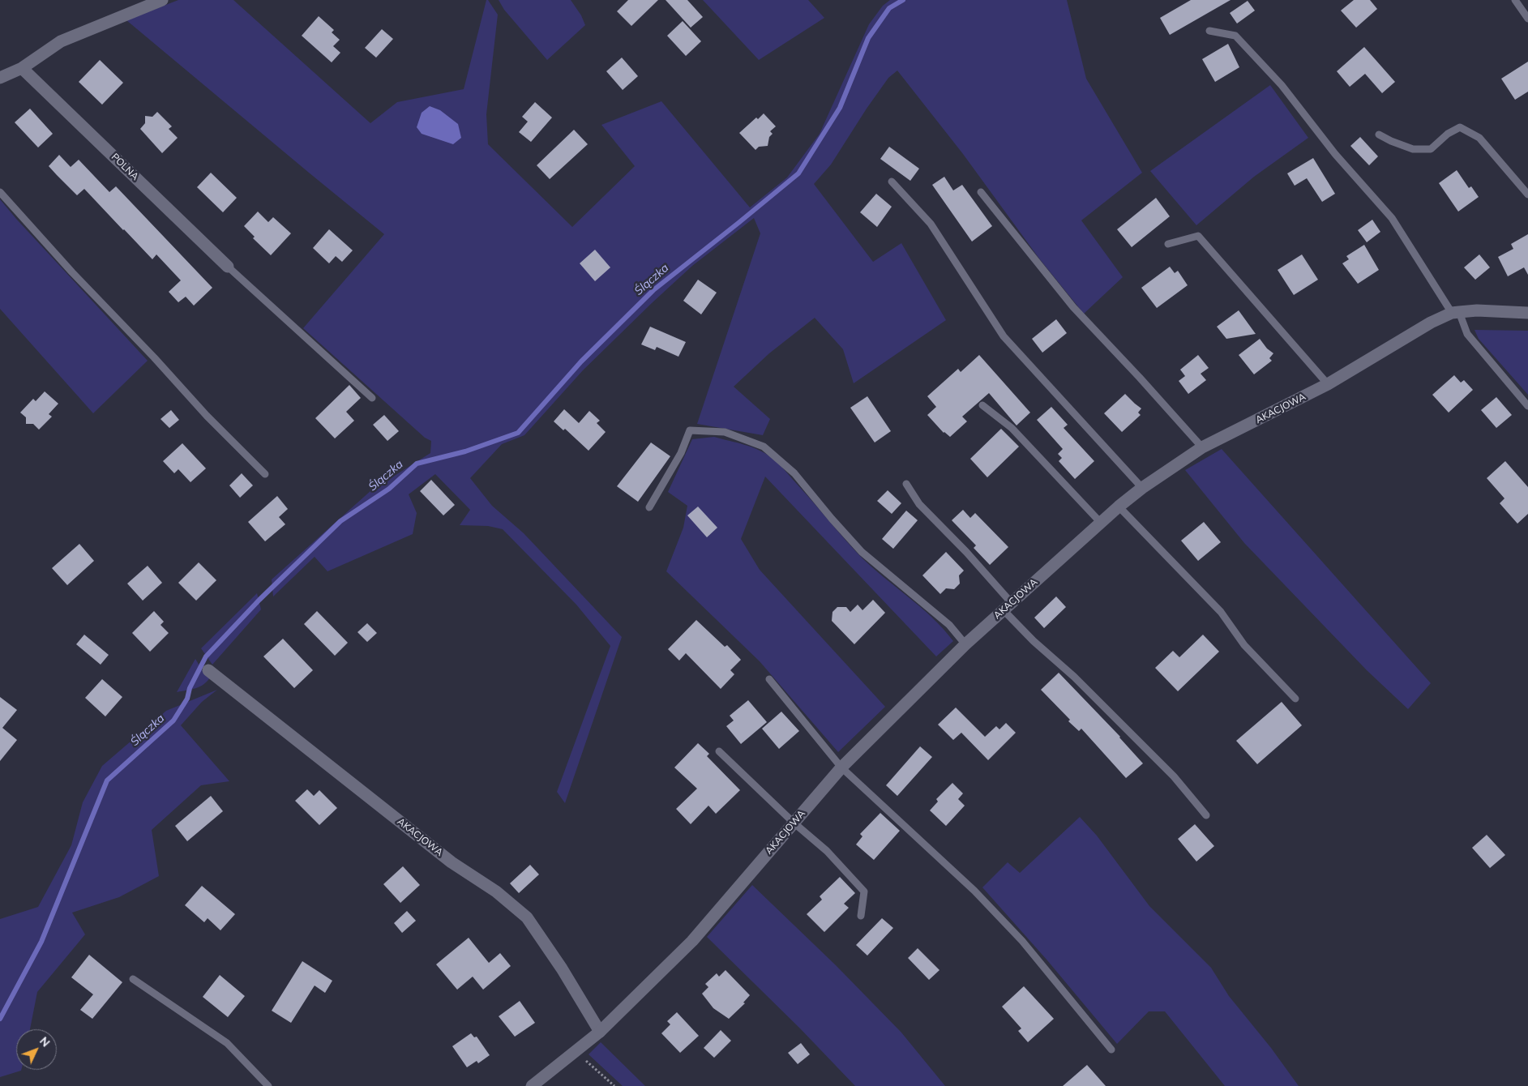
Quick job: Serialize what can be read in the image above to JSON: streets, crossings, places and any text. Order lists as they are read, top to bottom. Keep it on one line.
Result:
{"streets":{"street":["POLNA","AKACJOWA"]},"water":["Ślączka"],"north":"top right"}
